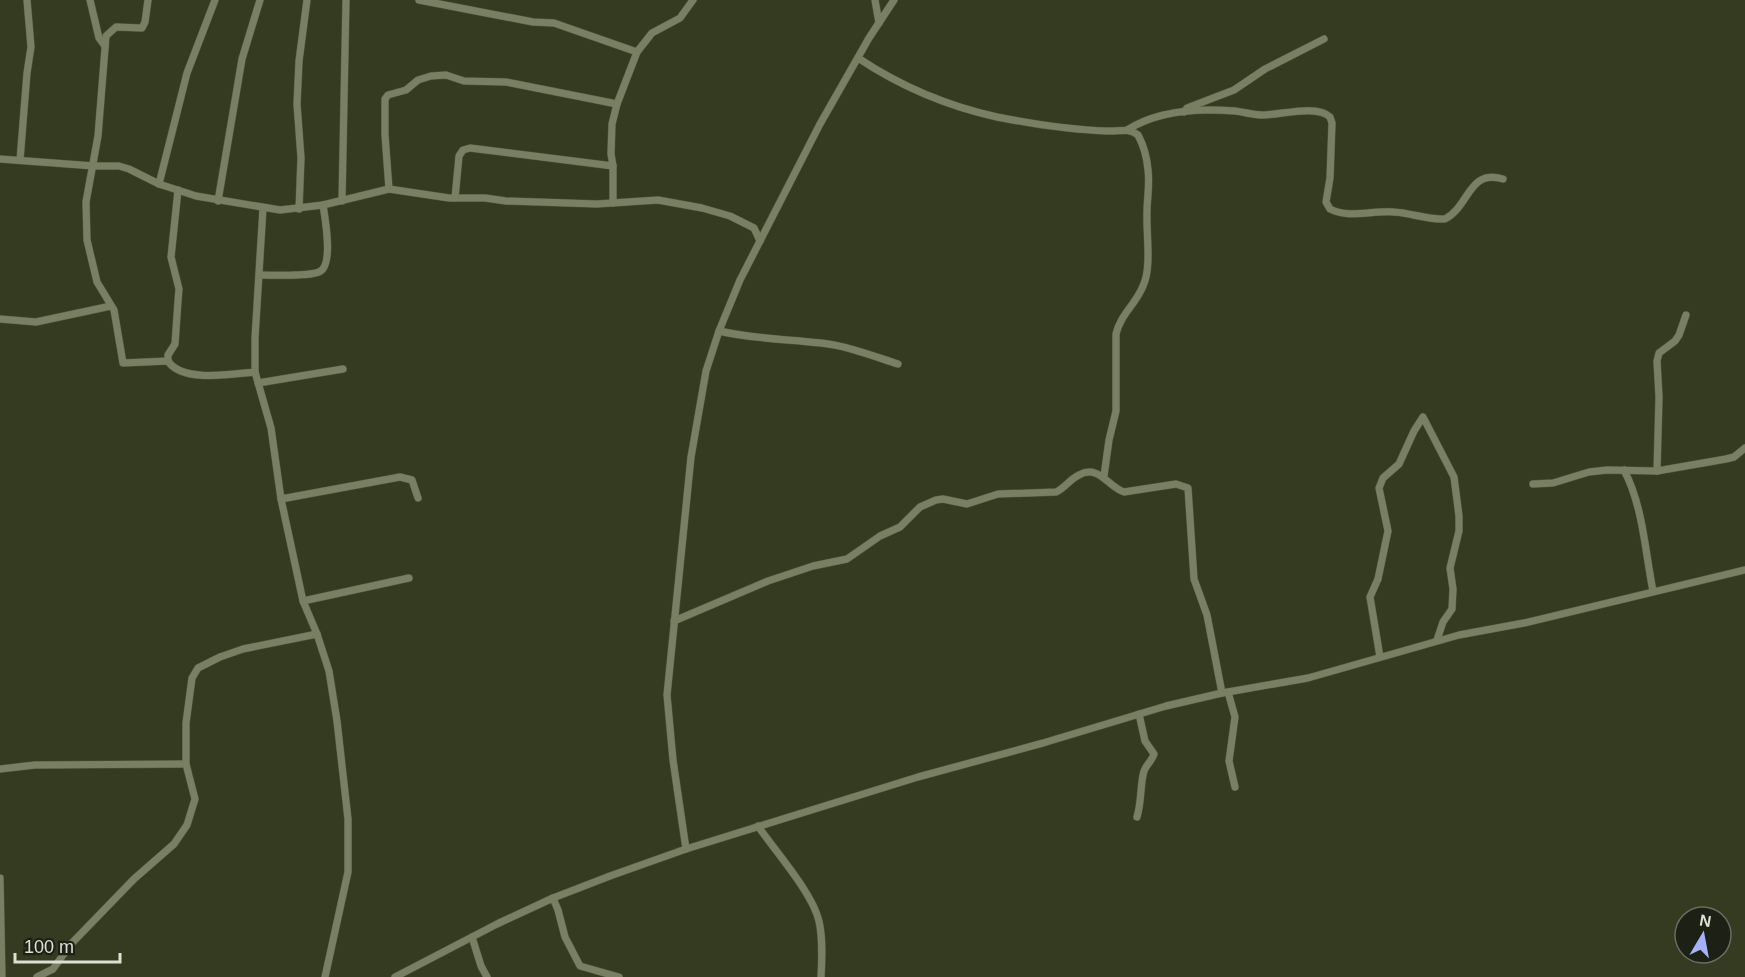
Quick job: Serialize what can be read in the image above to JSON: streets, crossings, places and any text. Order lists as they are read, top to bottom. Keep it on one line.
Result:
{"scale_bar":"100 m","north":"top"}
